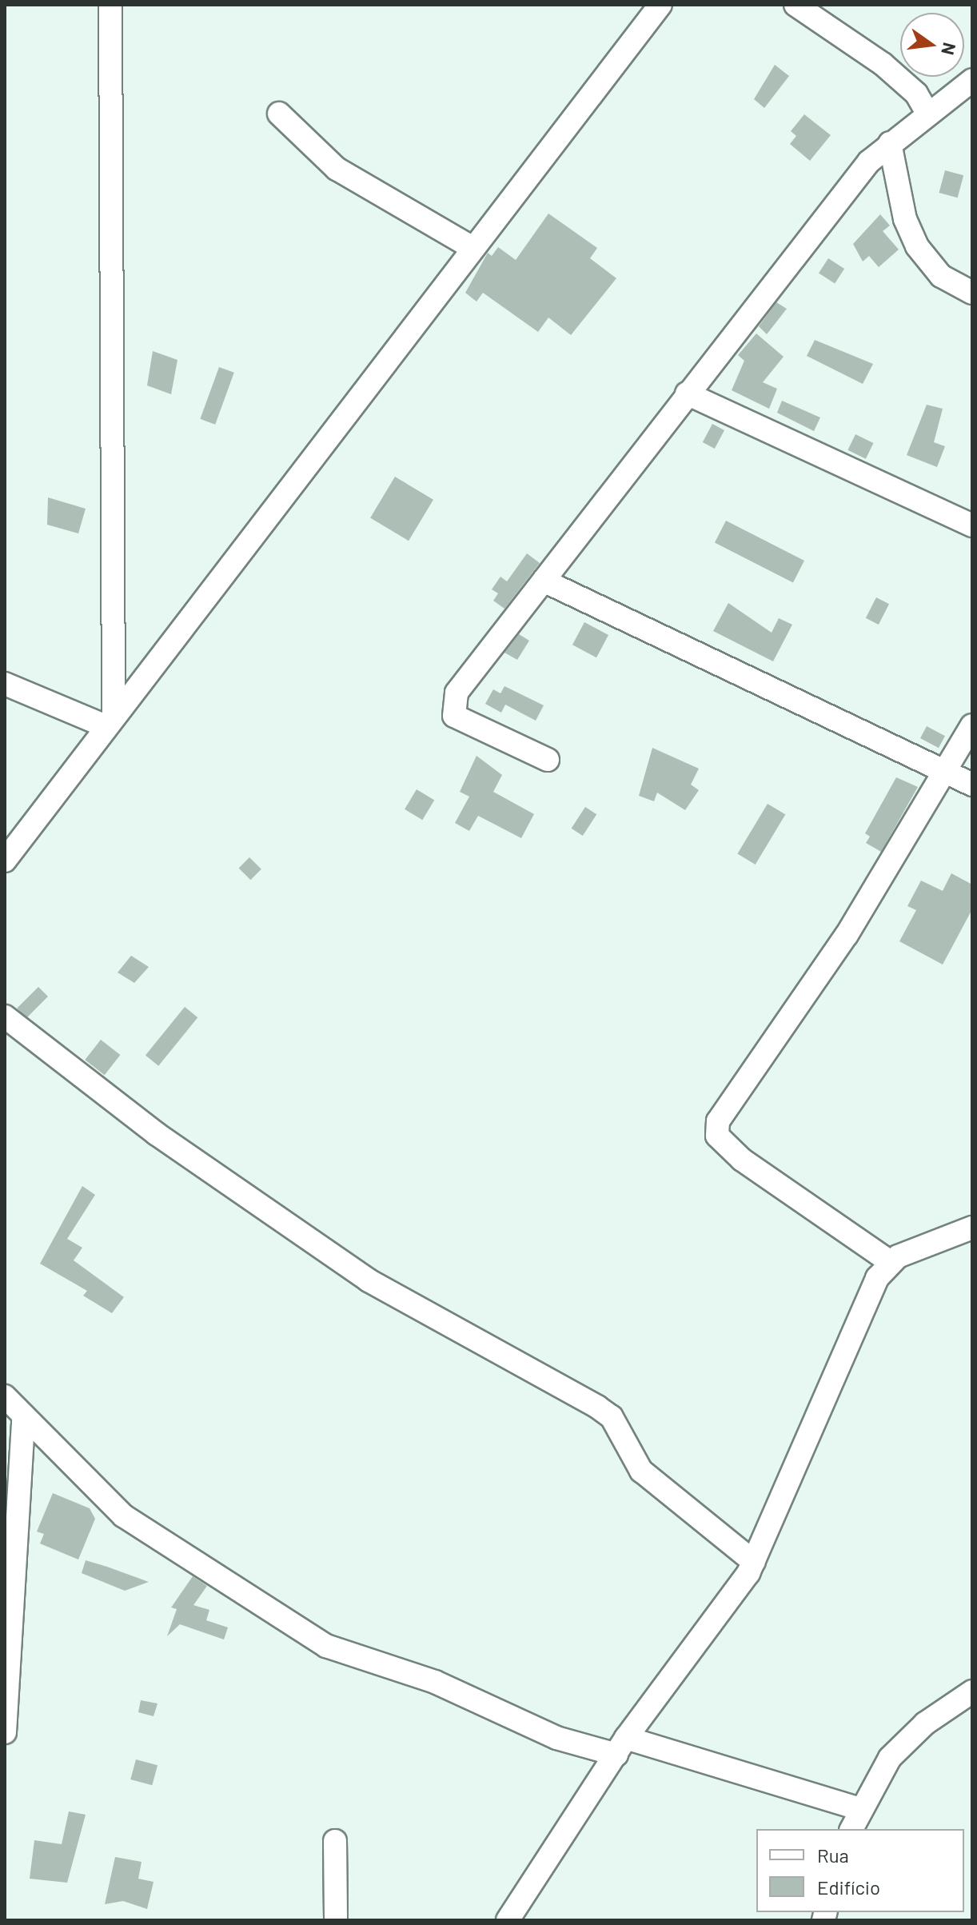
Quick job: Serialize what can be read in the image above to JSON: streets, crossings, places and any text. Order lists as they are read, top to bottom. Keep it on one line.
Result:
{"legend":["Rua","Edifício"],"north":"right"}
